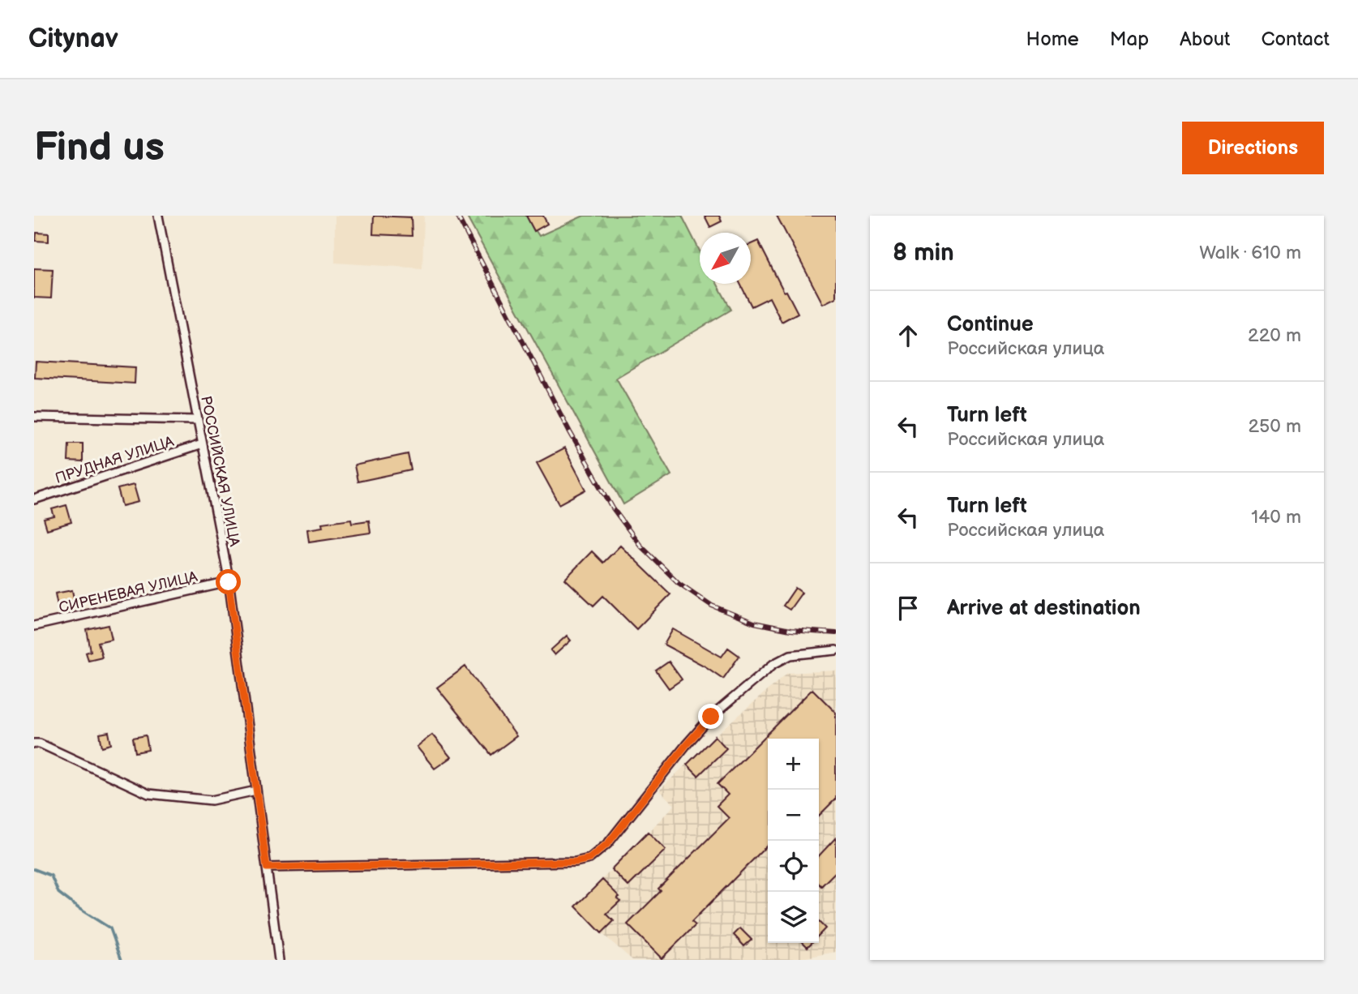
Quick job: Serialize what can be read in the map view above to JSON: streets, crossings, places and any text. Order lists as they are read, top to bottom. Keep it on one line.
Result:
{"streets":{"street":["ПРУДНАЯ УЛИЦА","РОССИЙСКАЯ УЛИЦА","СИРЕНЕВАЯ УЛИЦА"]},"crossings":[["ПРУДНАЯ УЛИЦА","РОССИЙСКАЯ УЛИЦА"],["РОССИЙСКАЯ УЛИЦА","СИРЕНЕВАЯ УЛИЦА"]],"north":"bottom left","page":{"header":"Citynav","nav":["Home","Map","About","Contact"],"buttons":"Directions","title":"Find us","heading":["8 min","Walk · 610 m"],"list":[["Continue","Российская улица","220 m"],["Turn left","Российская улица","250 m"],["Turn left","Российская улица","140 m"],"Arrive at destination"],"map_buttons":["+","−"]}}
